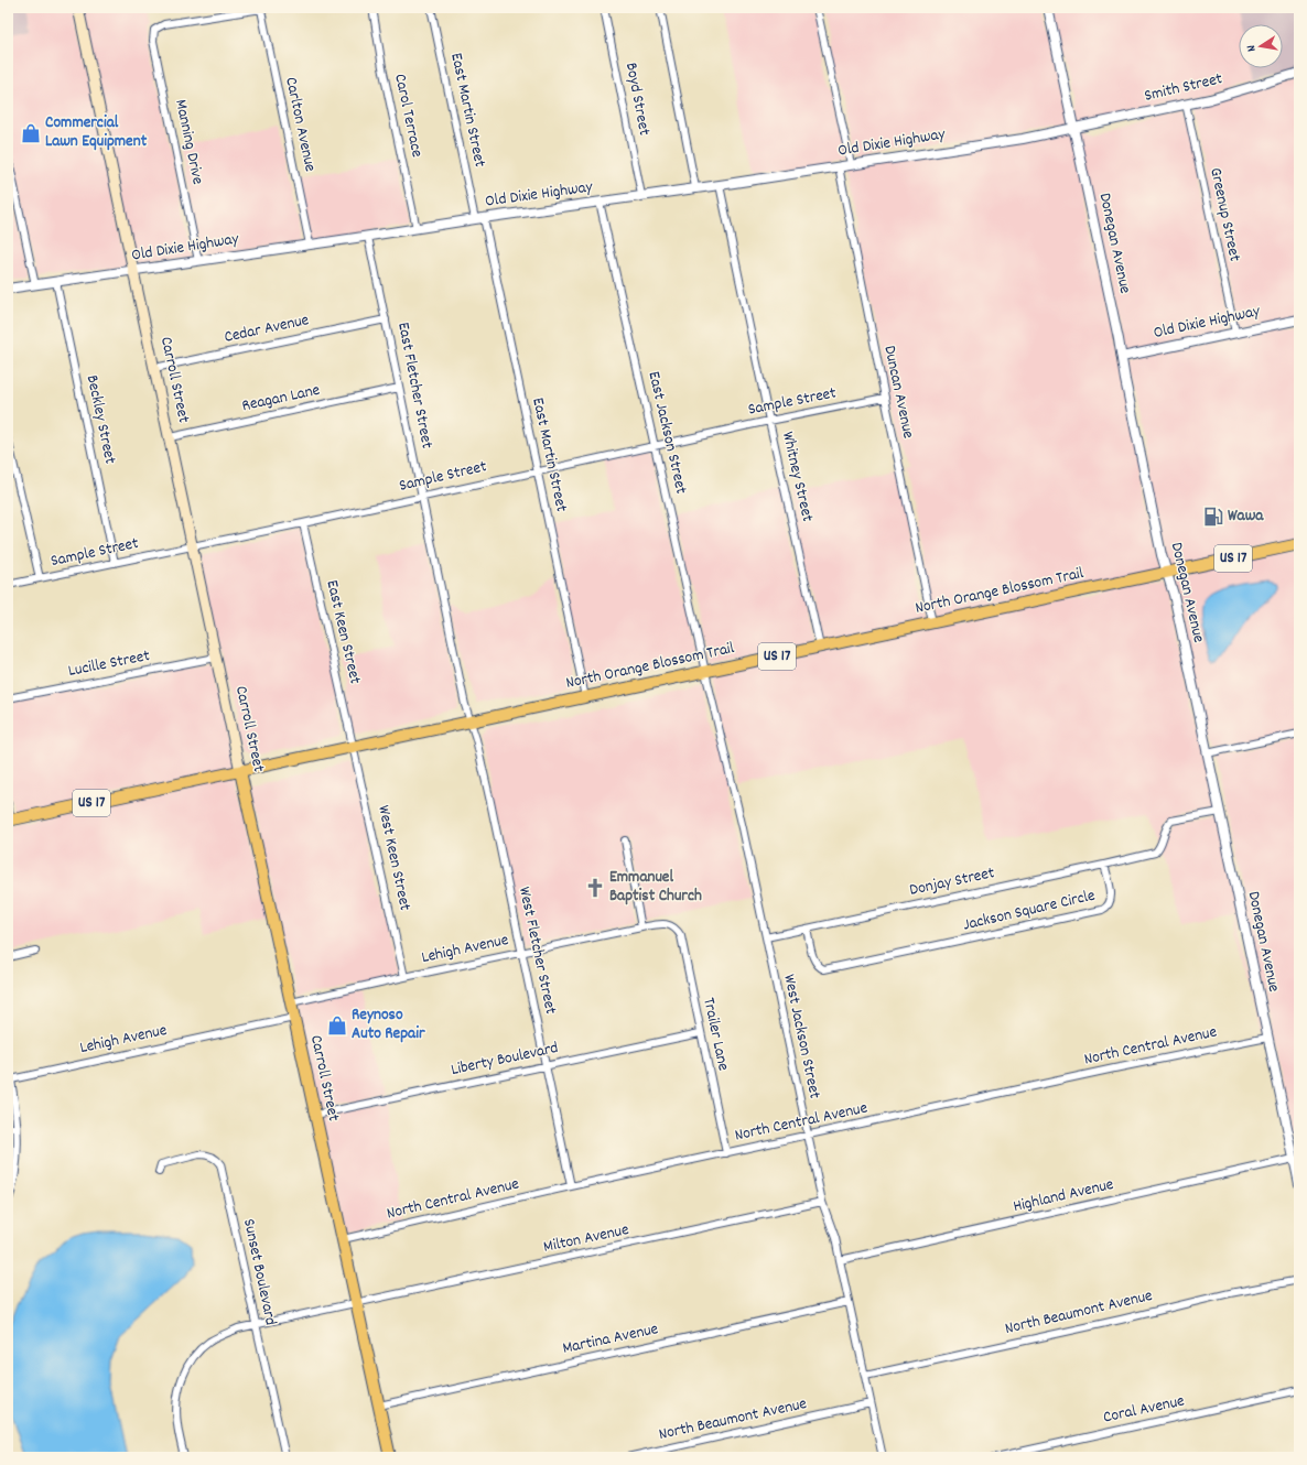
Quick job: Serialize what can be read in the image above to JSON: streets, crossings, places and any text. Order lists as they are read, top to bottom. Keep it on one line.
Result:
{"streets":{"main road":["Carroll Street","US 17","North Orange Blossom Trail"],"street":["Smith Street","Boyd Street","East Martin Street","Carol Terrace","Carlton Avenue","Manning Drive","Old Dixie Highway","Greenup Street","Donegan Avenue","Cedar Avenue","East Fletcher Street","Duncan Avenue","Reagan Lane","Sample Street","Beckley Street","East Jackson Street","Whitney Street","East Keen Street","Lucille Street","West Keen Street","Donjay Street","Jackson Square Circle","Lehigh Avenue","West Fletcher Street","Trailer Lane","West Jackson Street","North Central Avenue","Liberty Boulevard","Highland Avenue","Milton Avenue","Sunset Boulevard","North Beaumont Avenue","Martina Avenue","Coral Avenue"]},"crossings":[["Smith Street","Old Dixie Highway"],["Smith Street","Greenup Street"],["Smith Street","Donegan Avenue"],["Boyd Street","Old Dixie Highway"],["East Martin Street","Old Dixie Highway"],["East Martin Street","Sample Street"],["East Martin Street","North Orange Blossom Trail"],["Carol Terrace","Old Dixie Highway"],["Carlton Avenue","Manning Drive"],["Carlton Avenue","Old Dixie Highway"],["Manning Drive","Old Dixie Highway"],["Old Dixie Highway","Greenup Street"],["Old Dixie Highway","Donegan Avenue"],["Old Dixie Highway","Carroll Street"],["Old Dixie Highway","East Fletcher Street"],["Old Dixie Highway","Duncan Avenue"],["Old Dixie Highway","Beckley Street"],["Old Dixie Highway","East Jackson Street"],["Old Dixie Highway","Whitney Street"],["Donegan Avenue","North Orange Blossom Trail"],["Donegan Avenue","Jackson Square Circle"],["Donegan Avenue","North Central Avenue"],["Donegan Avenue","Highland Avenue"],["Cedar Avenue","Carroll Street"],["Cedar Avenue","East Fletcher Street"],["Carroll Street","Reagan Lane"],["Carroll Street","Sample Street"],["Carroll Street","North Orange Blossom Trail"],["Carroll Street","Lucille Street"],["Carroll Street","Lehigh Avenue"],["Carroll Street","North Central Avenue"],["Carroll Street","Liberty Boulevard"],["Carroll Street","Milton Avenue"],["Carroll Street","Martina Avenue"],["East Fletcher Street","Reagan Lane"],["East Fletcher Street","Sample Street"],["East Fletcher Street","North Orange Blossom Trail"],["East Fletcher Street","West Fletcher Street"],["Duncan Avenue","Sample Street"],["Duncan Avenue","North Orange Blossom Trail"],["Sample Street","Beckley Street"],["Sample Street","East Jackson Street"],["Sample Street","Whitney Street"],["Sample Street","East Keen Street"],["East Jackson Street","North Orange Blossom Trail"],["East Jackson Street","West Jackson Street"],["Whitney Street","North Orange Blossom Trail"],["North Orange Blossom Trail","East Keen Street"],["North Orange Blossom Trail","West Keen Street"],["North Orange Blossom Trail","West Fletcher Street"],["North Orange Blossom Trail","West Jackson Street"],["East Keen Street","West Keen Street"],["West Keen Street","Lehigh Avenue"],["Donjay Street","Jackson Square Circle"],["Donjay Street","West Jackson Street"],["Lehigh Avenue","West Fletcher Street"],["Lehigh Avenue","Trailer Lane"],["West Fletcher Street","North Central Avenue"],["West Fletcher Street","Liberty Boulevard"],["Trailer Lane","North Central Avenue"],["Trailer Lane","Liberty Boulevard"],["West Jackson Street","North Central Avenue"],["West Jackson Street","Highland Avenue"],["West Jackson Street","Milton Avenue"],["West Jackson Street","North Beaumont Avenue"],["West Jackson Street","Martina Avenue"],["Milton Avenue","Sunset Boulevard"]],"places":{"shop":["Commercial Lawn Equipment","Reynoso Auto Repair"],"fuel station":["Wawa"],"church":["Emmanuel Baptist Church"]},"north":"left"}
